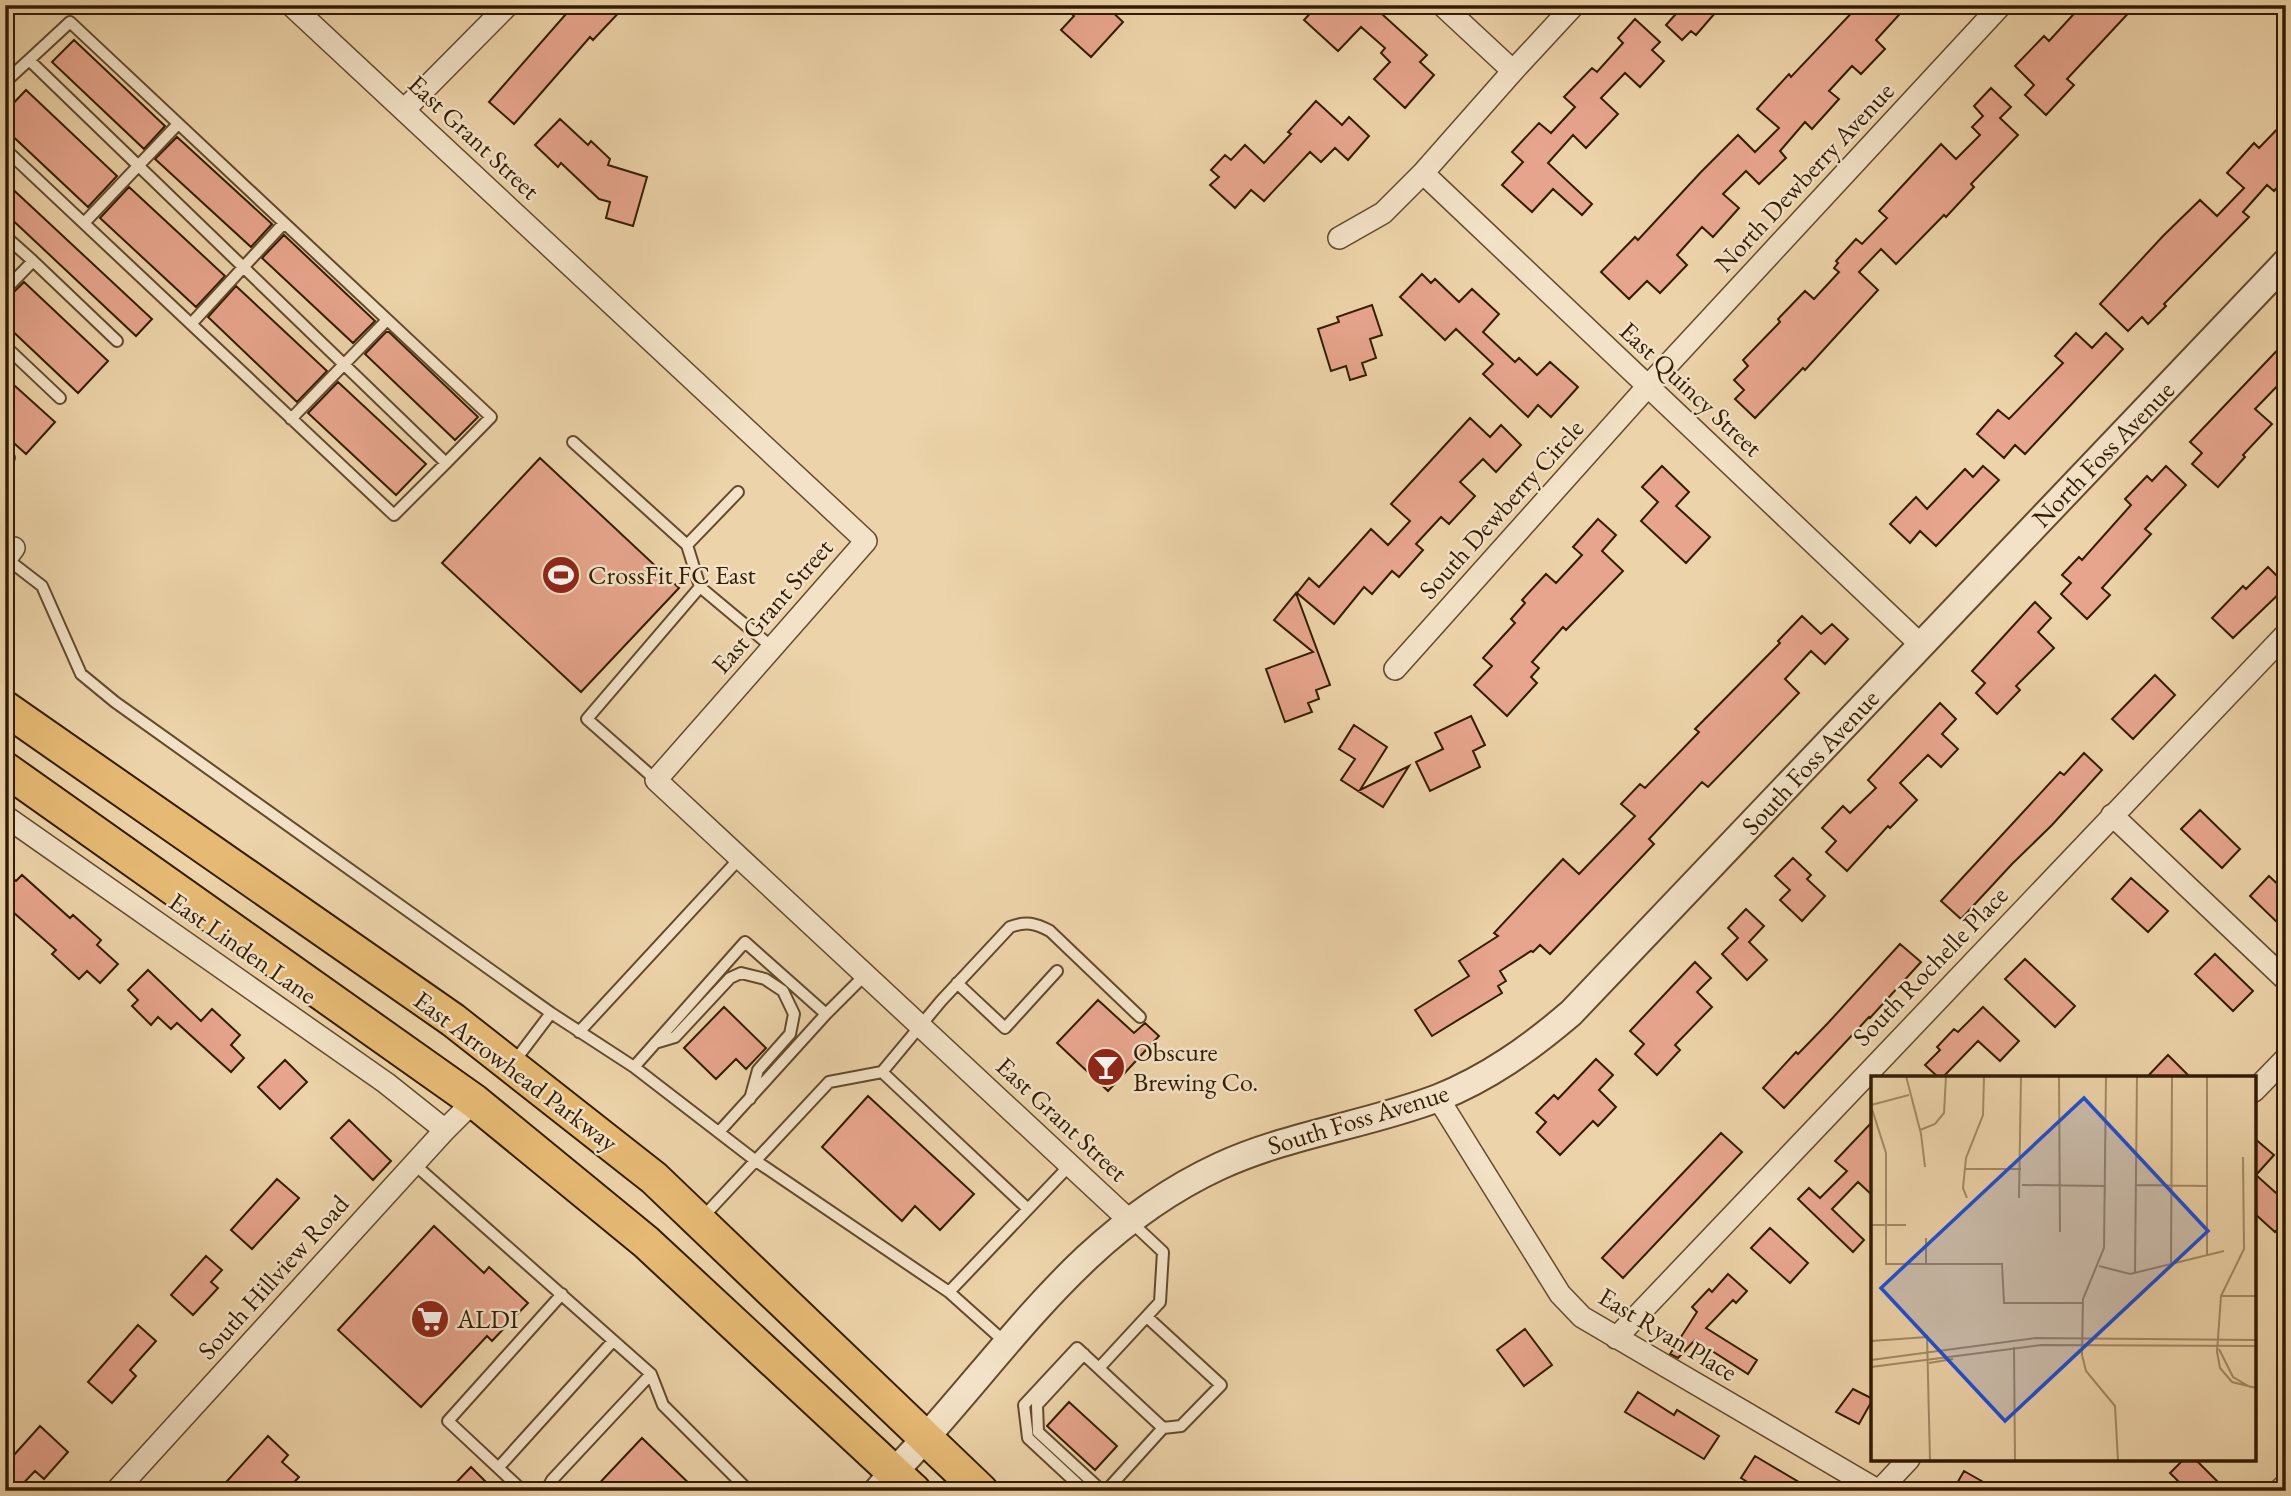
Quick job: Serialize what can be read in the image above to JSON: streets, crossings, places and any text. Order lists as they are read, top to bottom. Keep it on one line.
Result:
{"streets":{"main road":["East Arrowhead Parkway"],"street":["East Grant Street","North Dewberry Avenue","East Quincy Street","North Foss Avenue","South Dewberry Circle","South Foss Avenue","East Linden Lane","South Rochelle Place","South Hillview Road","East Ryan Place"]},"crossings":[["East Grant Street","South Foss Avenue"],["North Dewberry Avenue","East Quincy Street"],["North Dewberry Avenue","South Dewberry Circle"],["East Quincy Street","North Foss Avenue"],["East Quincy Street","South Dewberry Circle"],["East Quincy Street","South Foss Avenue"],["North Foss Avenue","South Foss Avenue"],["South Foss Avenue","East Arrowhead Parkway"],["South Foss Avenue","East Ryan Place"],["East Linden Lane","South Hillview Road"],["South Rochelle Place","East Ryan Place"],["East Arrowhead Parkway","South Hillview Road"]],"places":{"sports":["CrossFit FC East"],"bar":["Obscure Brewing Co."],"supermarket":["ALDI"]}}
